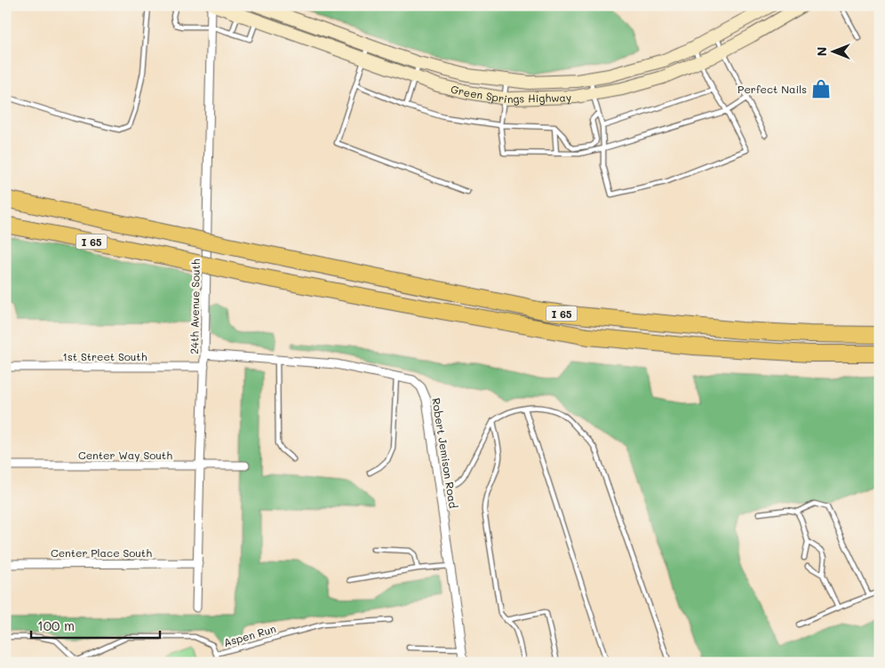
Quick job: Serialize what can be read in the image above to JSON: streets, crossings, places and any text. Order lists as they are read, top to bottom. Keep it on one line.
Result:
{"streets":{"highway":["I 65"],"main road":["Green Springs Highway"],"street":["24th Avenue South","1st Street South","Robert Jemison Road","Center Way South","Center Place South"],"lane":["Aspen Run"]},"crossings":[["Green Springs Highway","24th Avenue South"],["24th Avenue South","1st Street South"],["24th Avenue South","Robert Jemison Road"],["24th Avenue South","Center Way South"],["24th Avenue South","Center Place South"]],"places":{"shop":["Perfect Nails"]},"scale_bar":"100 m","north":"left"}
